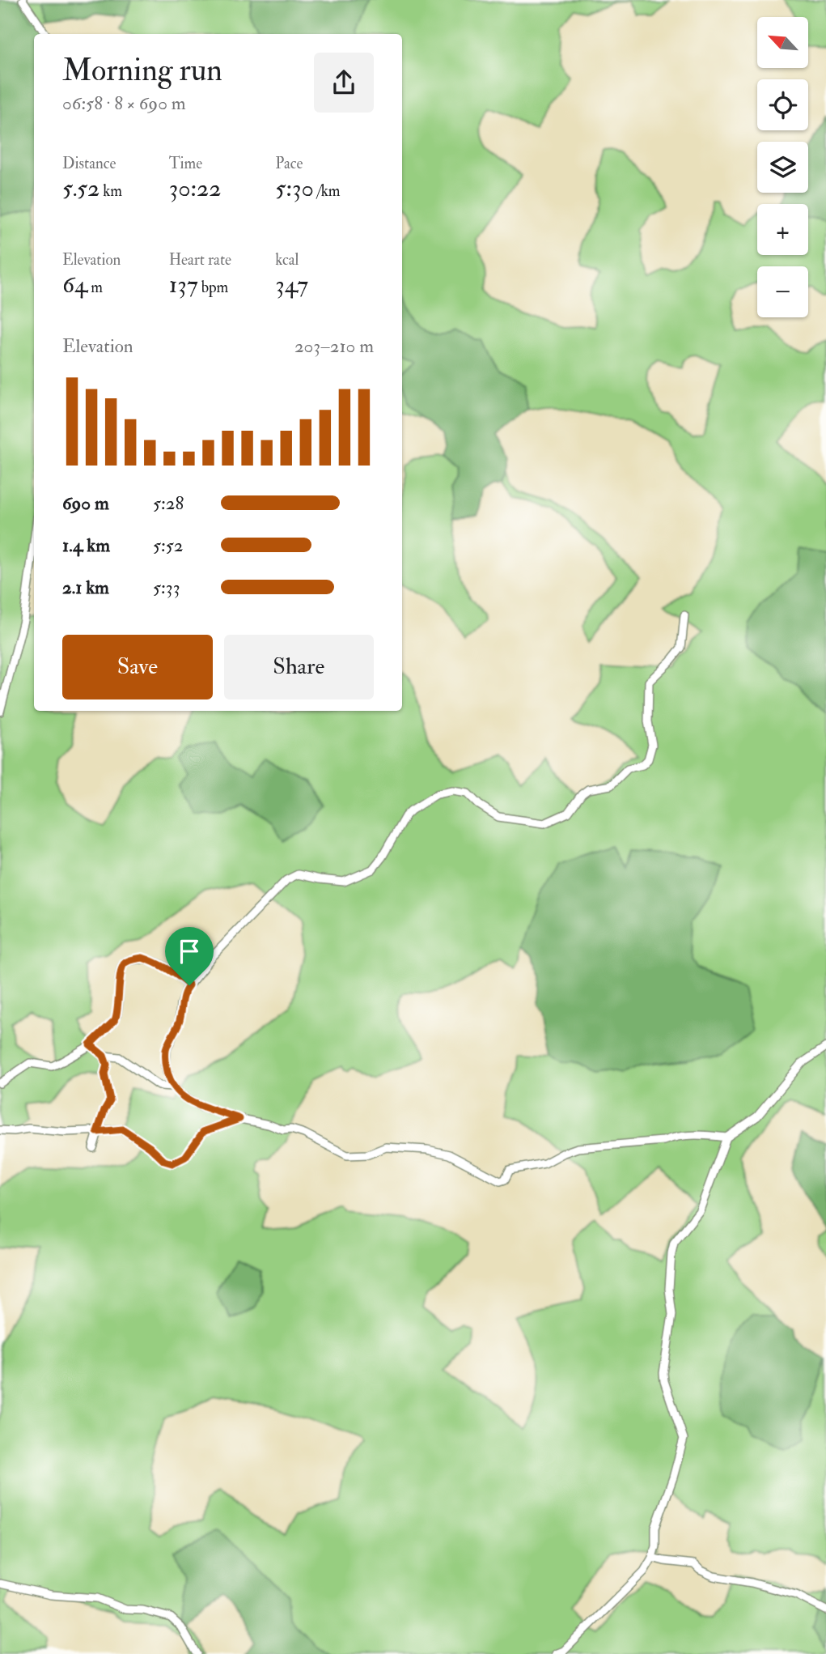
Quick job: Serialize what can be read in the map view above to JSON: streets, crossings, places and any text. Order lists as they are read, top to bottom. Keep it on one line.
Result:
{"north":"top left","page":{"map_buttons":["+","−"],"heading":["Morning run","06:58 · 8 × 690 m"],"stats":[["Distance","5.52 km"],["Time","30:22"],["Pace","5:30 /km"],["Elevation","64 m"],["Heart rate","137 bpm"],["kcal","347"]],"chart":["Elevation","203–210 m"],"list":[{"name":"690 m","note":"5:28"},{"name":"1.4 km","note":"5:52"},{"name":"2.1 km","note":"5:33"}],"buttons":["Save","Share"]}}
